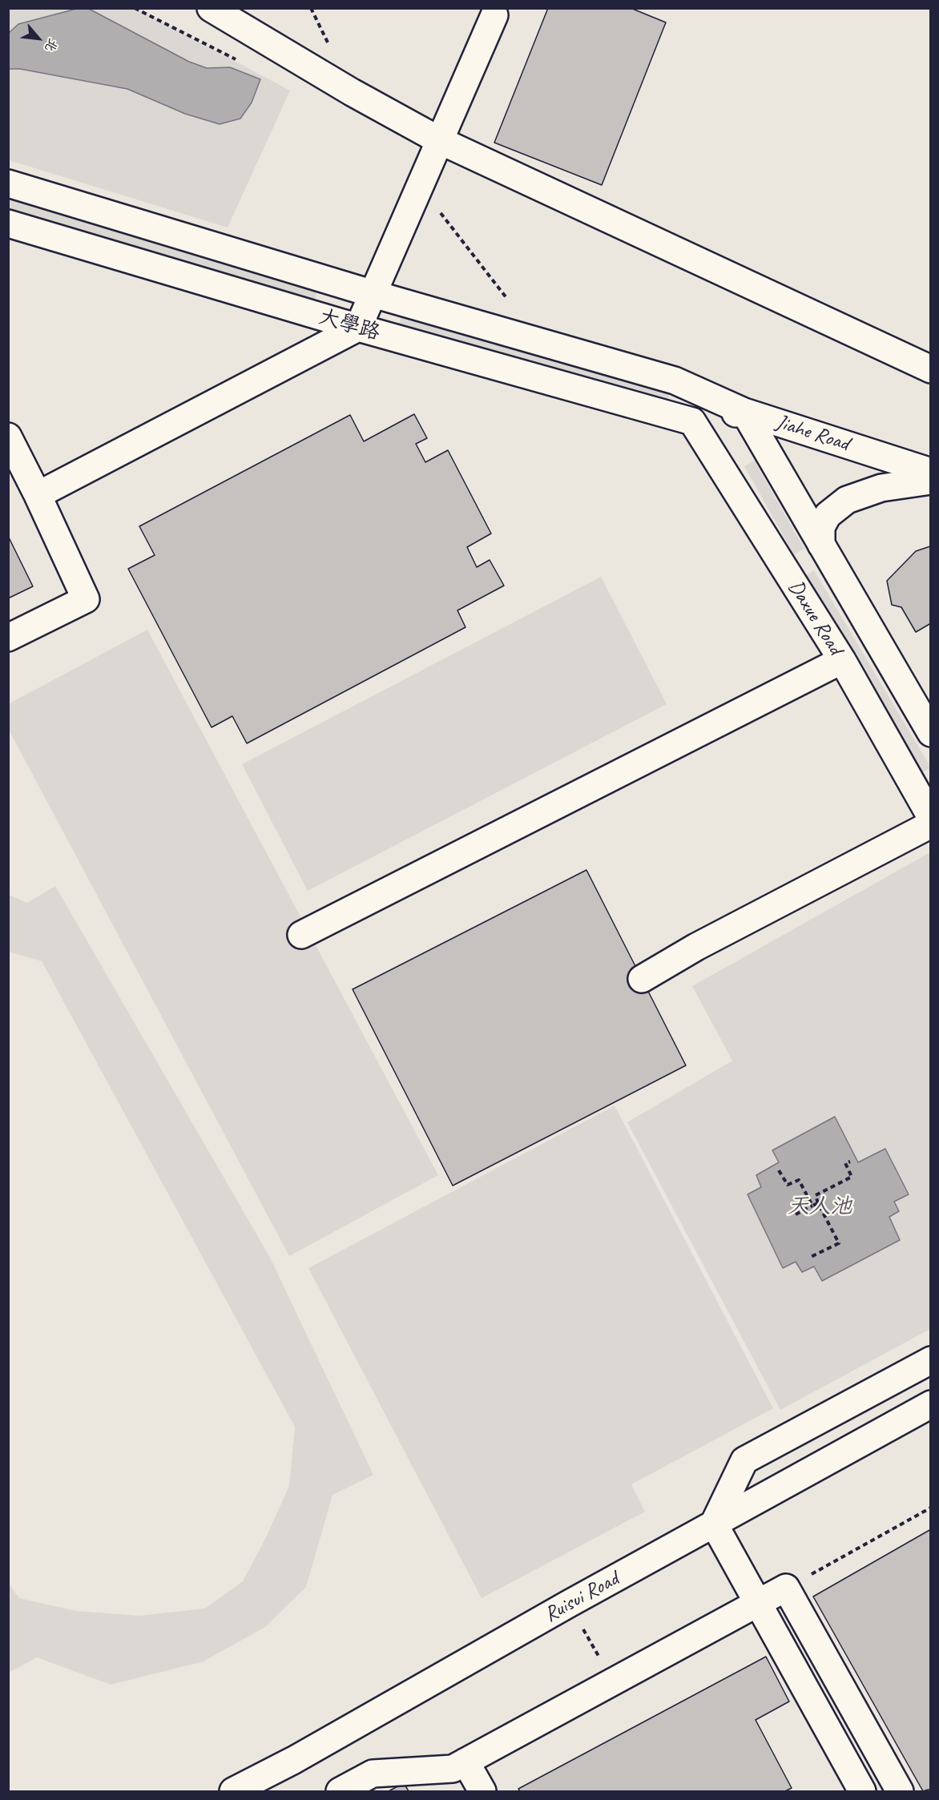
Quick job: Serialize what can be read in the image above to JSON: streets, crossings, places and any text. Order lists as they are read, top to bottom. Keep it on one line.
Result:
{"streets":{"street":["大學路","Jiahe Road","Daxue Road","Ruisui Road"]},"crossings":[["大學路","Jiahe Road"],["大學路","Daxue Road"],["Jiahe Road","Daxue Road"]],"water":["天人池"],"north":"bottom right"}
